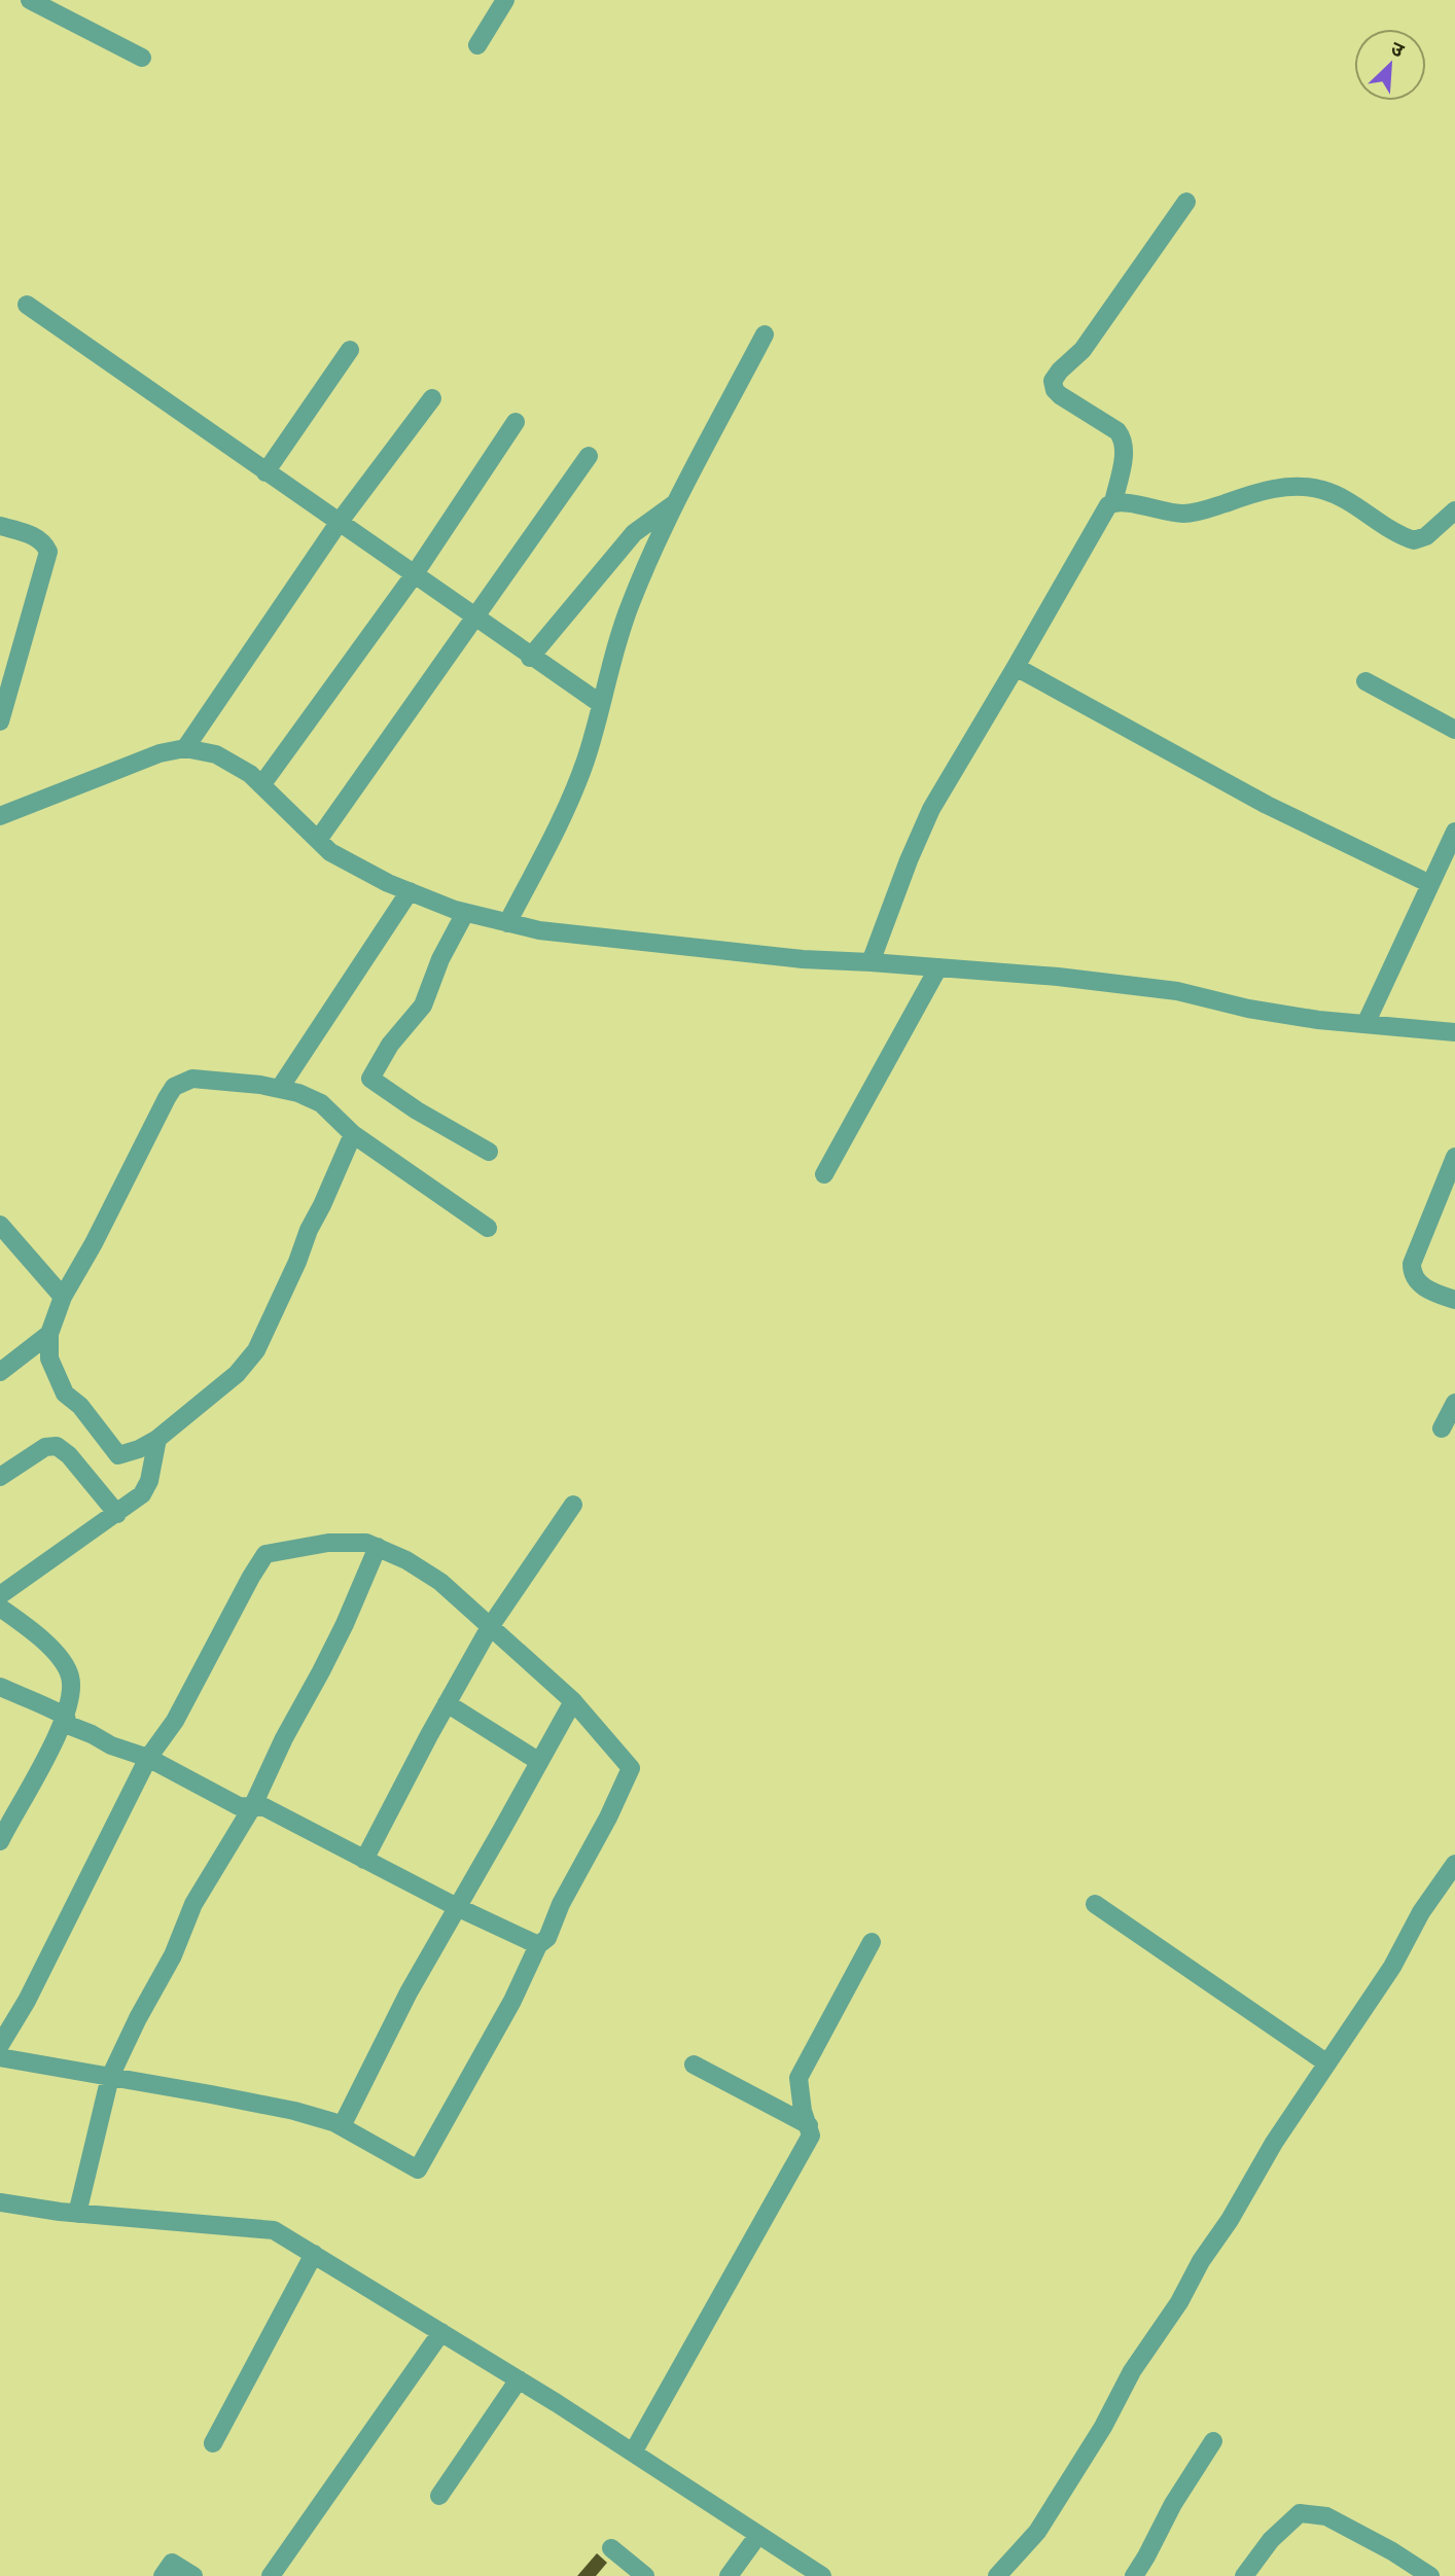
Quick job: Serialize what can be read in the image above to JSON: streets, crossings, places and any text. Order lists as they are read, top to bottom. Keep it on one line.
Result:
{"north":"top right"}
